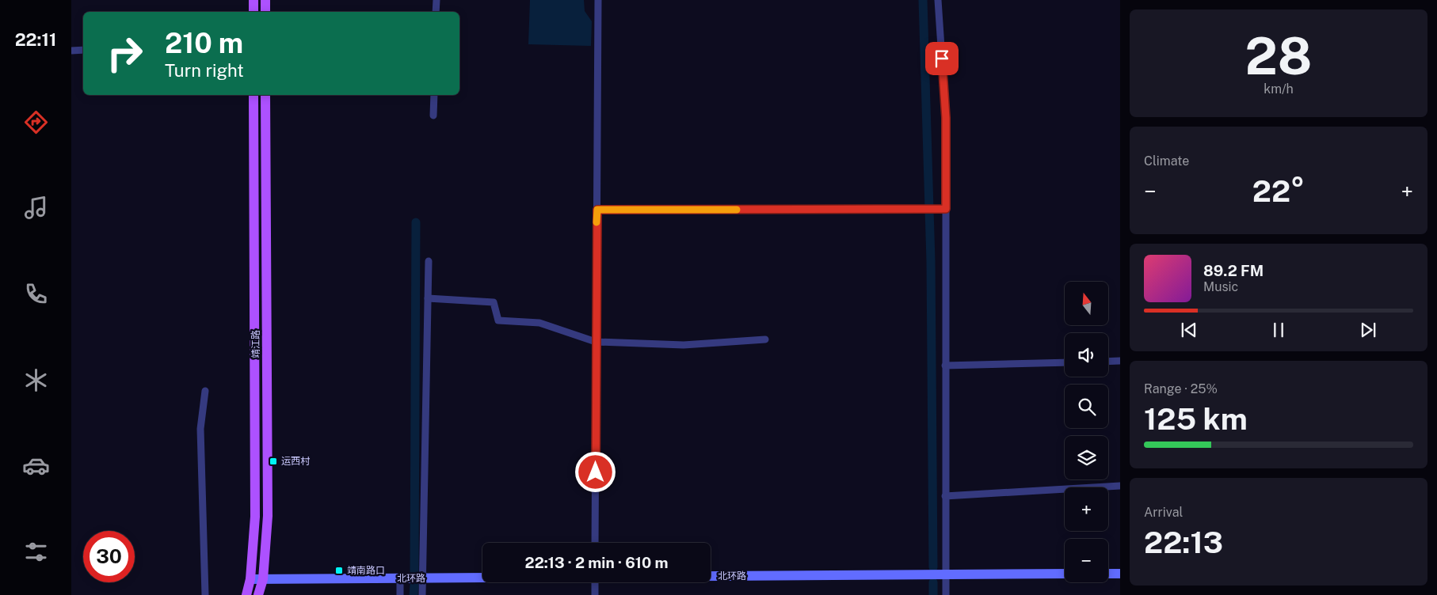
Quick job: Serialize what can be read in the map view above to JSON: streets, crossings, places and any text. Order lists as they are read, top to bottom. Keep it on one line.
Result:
{"streets":{"main road":["靖江路","北环路"]},"crossings":[["靖江路","北环路"]],"places":{"transit":["运西村","靖南路口"]},"north":"top","page":{"tabs":"22:11","tile":[["28","km/h"],"Climate",["Range · 25%","125 km"],["Arrival","22:13"]],"turn":["210 m","Turn right"],"heat":["−","22°","+"],"song":["89.2 FM","Music"],"map_buttons":["+","−"],"limit":"30","trip":"22:13 · 2 min · 610 m"}}
